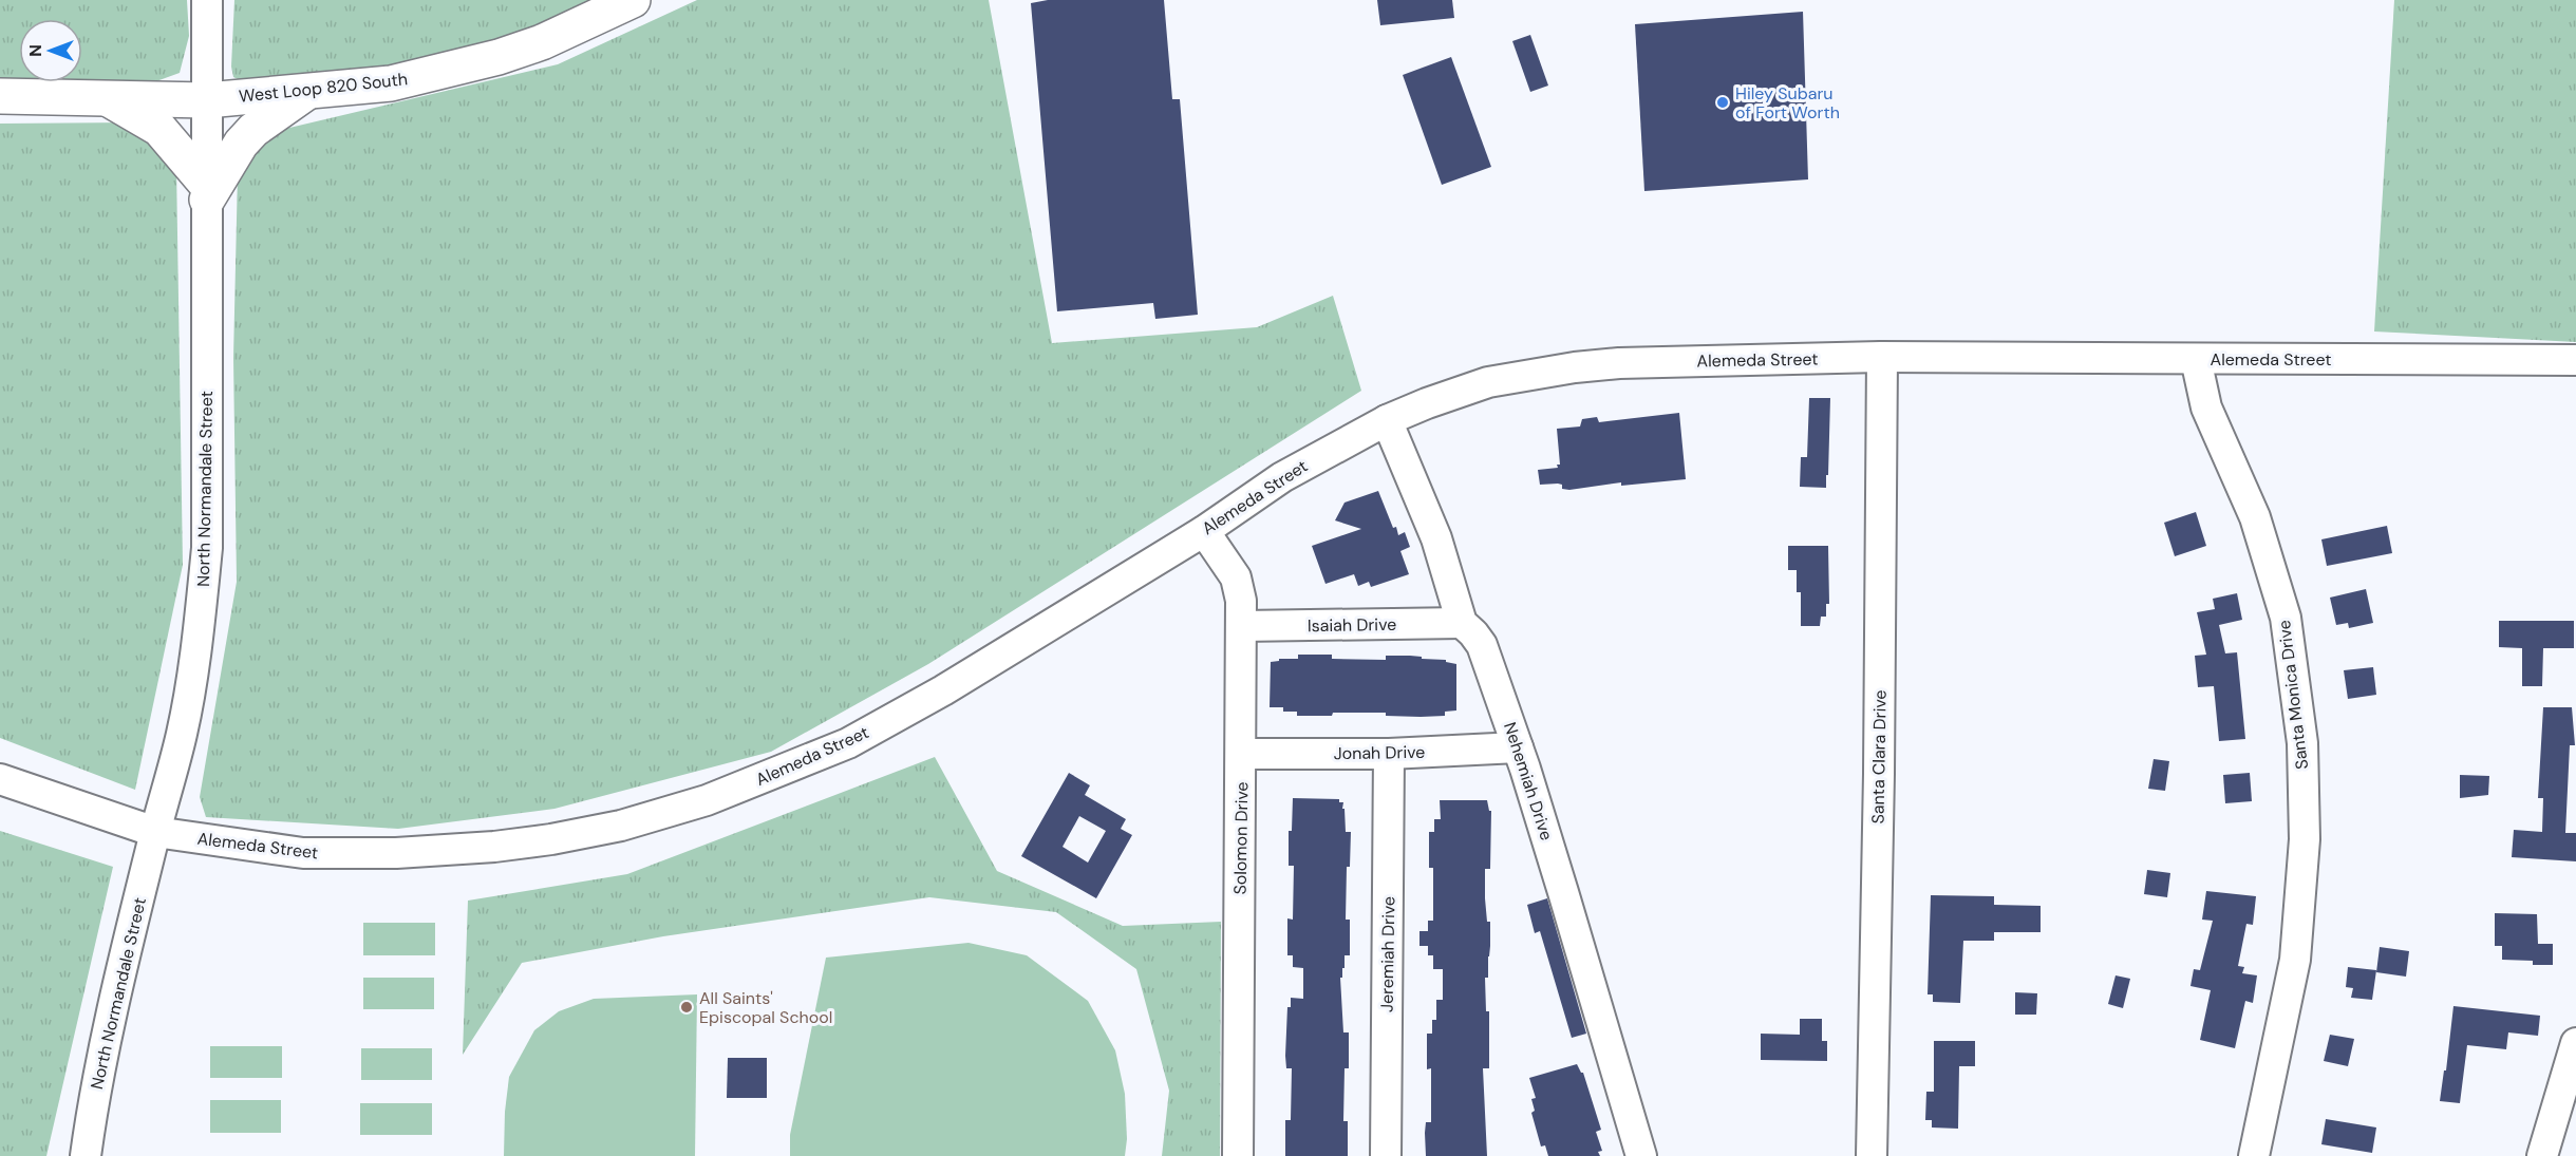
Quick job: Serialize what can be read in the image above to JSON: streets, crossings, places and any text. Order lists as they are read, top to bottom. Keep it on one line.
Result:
{"streets":{"main road":["West Loop 820 South"],"street":["Alemeda Street","North Normandale Street","Isaiah Drive","Santa Monica Drive","Jonah Drive","Santa Clara Drive","Nehemiah Drive","Solomon Drive","Jeremiah Drive"]},"crossings":[["West Loop 820 South","North Normandale Street"],["Alemeda Street","North Normandale Street"],["Alemeda Street","Santa Monica Drive"],["Alemeda Street","Santa Clara Drive"],["Alemeda Street","Nehemiah Drive"],["Alemeda Street","Solomon Drive"],["Isaiah Drive","Nehemiah Drive"],["Isaiah Drive","Solomon Drive"],["Jonah Drive","Nehemiah Drive"],["Jonah Drive","Solomon Drive"],["Jonah Drive","Jeremiah Drive"]],"places":["Hiley Subaru of Fort Worth","All Saints' Episcopal School"],"north":"left"}
